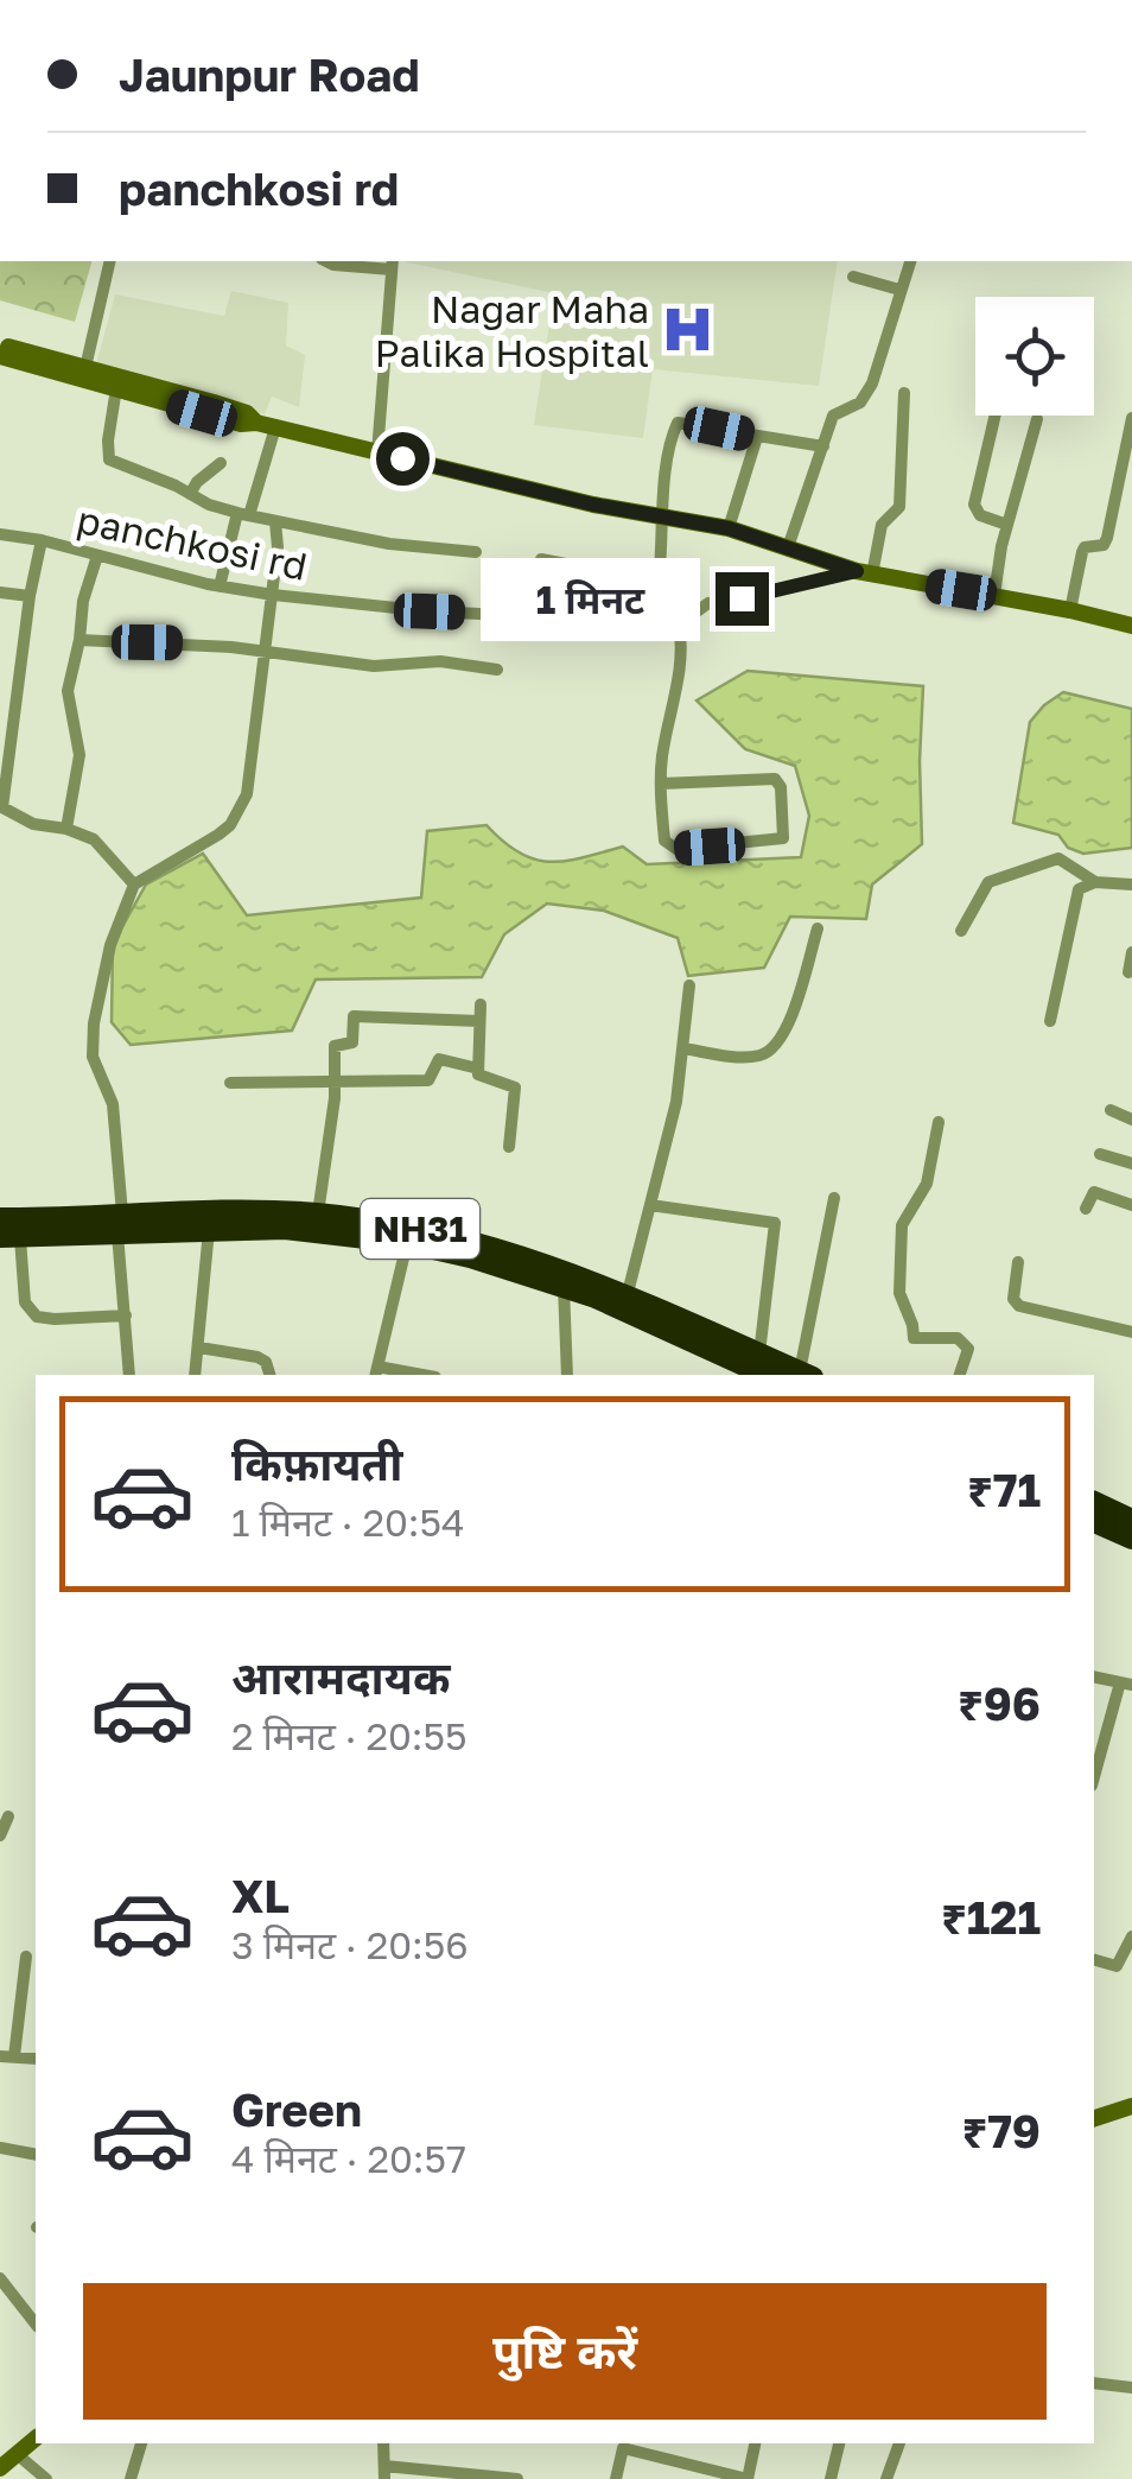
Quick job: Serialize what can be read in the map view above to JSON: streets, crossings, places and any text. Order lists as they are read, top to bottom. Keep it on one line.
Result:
{"streets":{"highway":["NH31"],"street":["panchkosi rd"]},"places":{"hospital":["Nagar Maha Palika Hospital"]},"page":{"banner":["Jaunpur Road","panchkosi rd"],"bubble":"1 मिनट","list":[{"name":"किफ़ायती","note":"1 मिनट · 20:54","value":"₹71"},{"name":"आरामदायक","note":"2 मिनट · 20:55","value":"₹96"},{"name":"XL","note":"3 मिनट · 20:56","value":"₹121"},{"name":"Green","note":"4 मिनट · 20:57","value":"₹79"}],"buttons":"पुष्टि करें"}}
